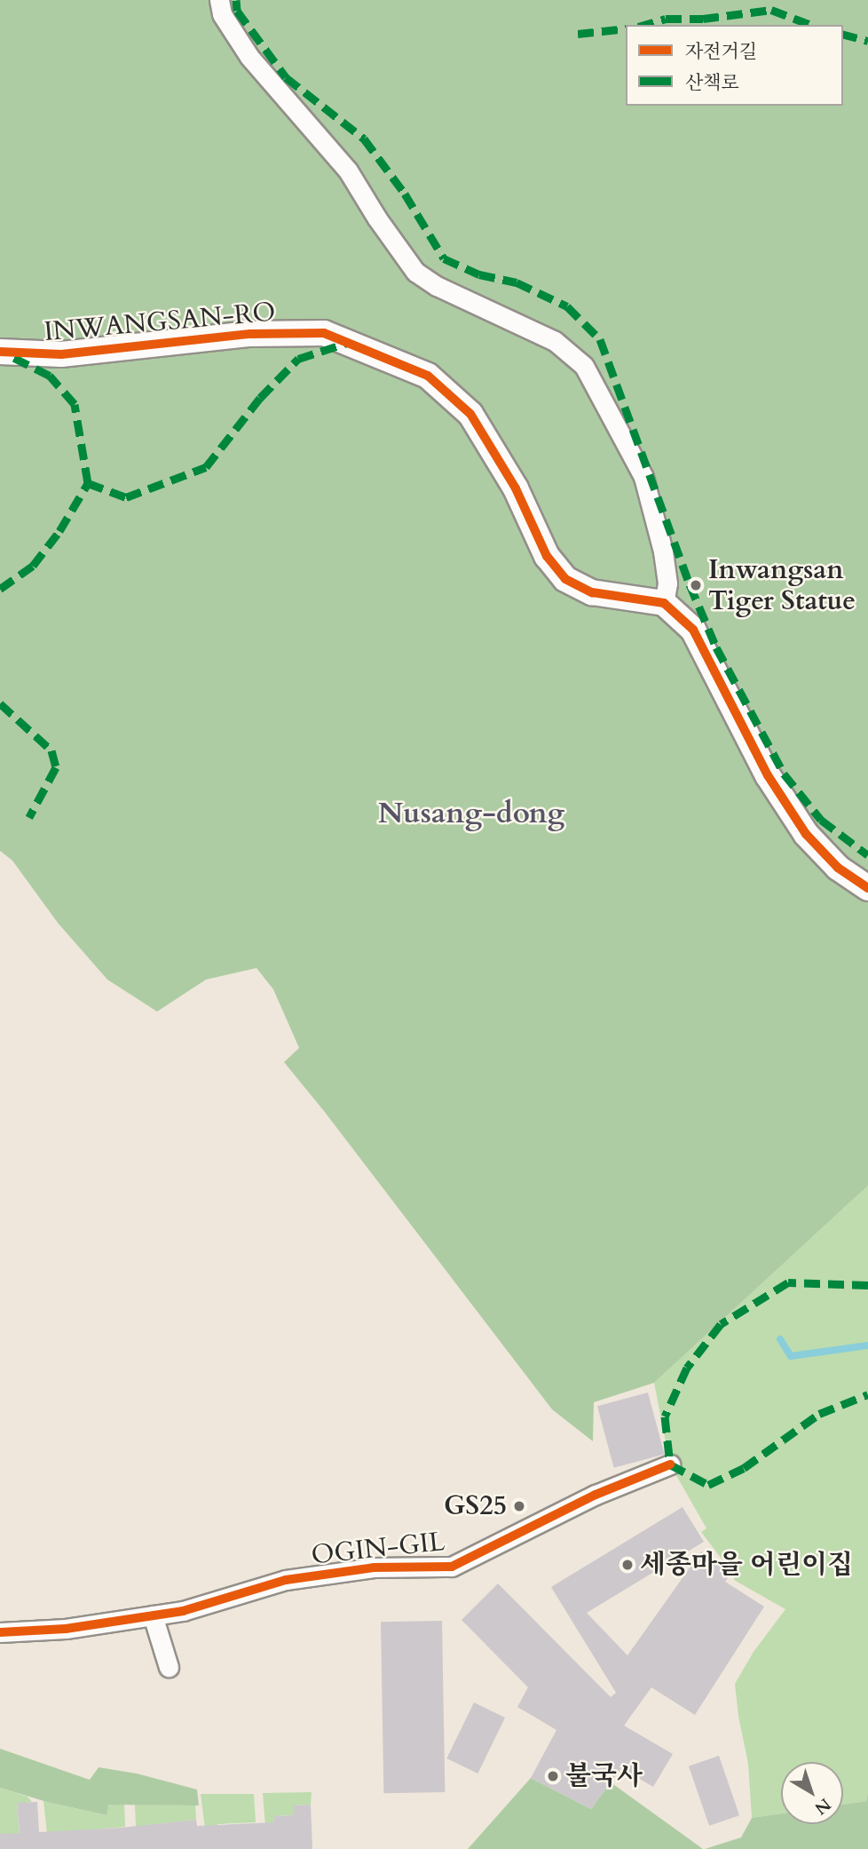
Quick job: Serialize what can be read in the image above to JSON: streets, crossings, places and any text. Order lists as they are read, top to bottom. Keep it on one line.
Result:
{"streets":{"street":["INWANGSAN-RO","OGIN-GIL"]},"districts":["Nusang-dong"],"places":["Inwangsan Tiger Statue","GS25","세종마을 어린이집","불국사"],"legend":["자전거길","산책로"],"north":"bottom right"}
